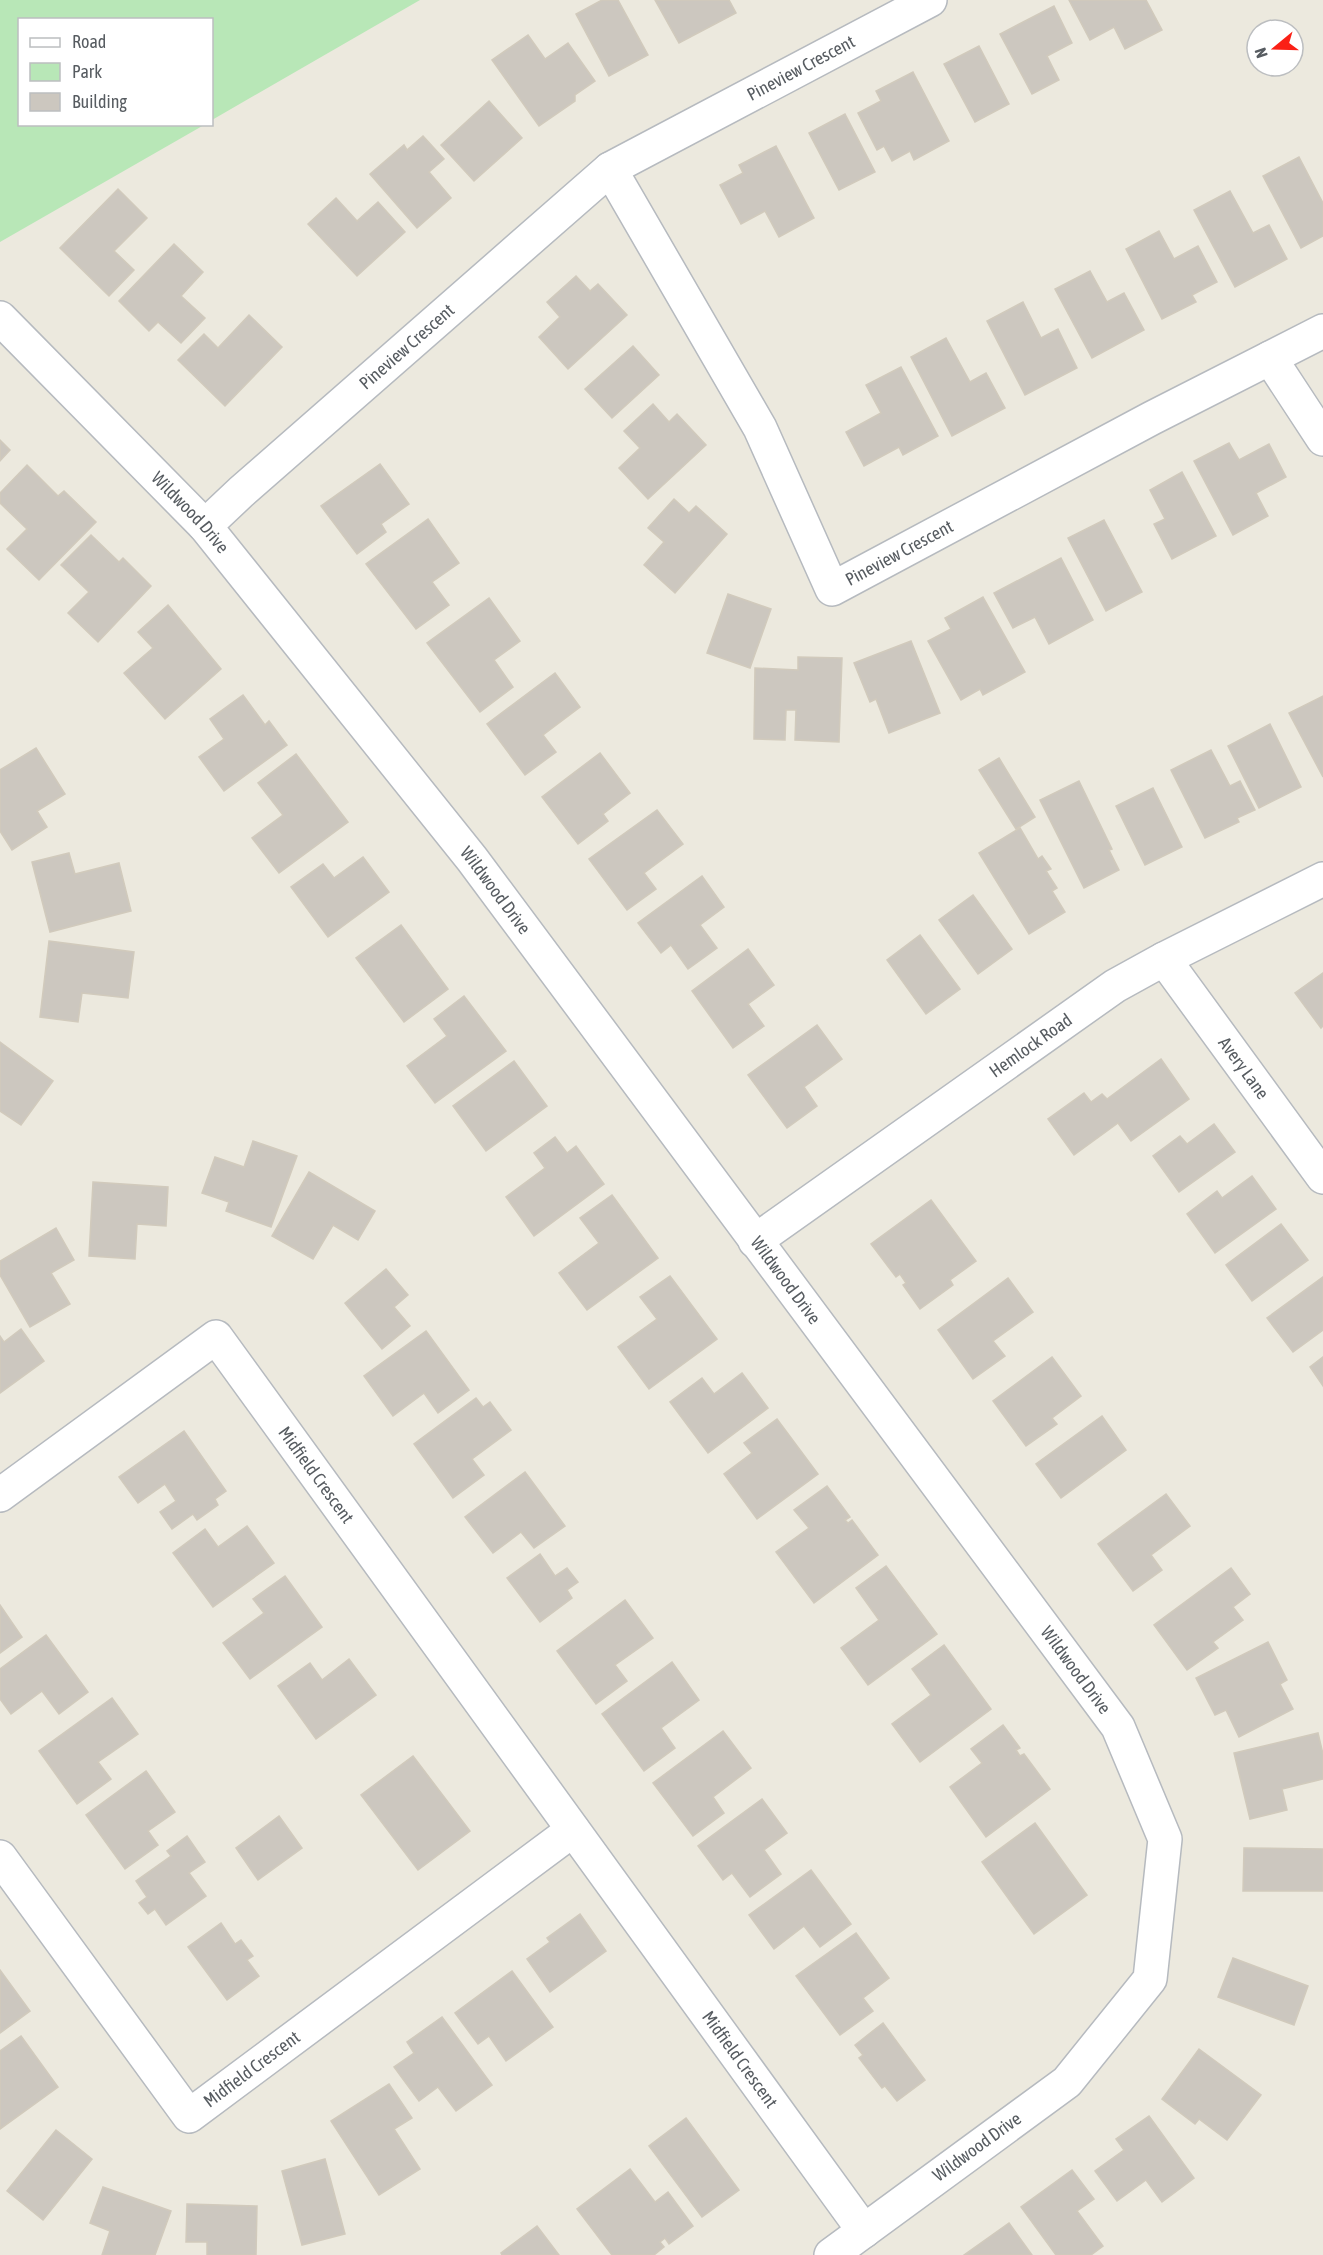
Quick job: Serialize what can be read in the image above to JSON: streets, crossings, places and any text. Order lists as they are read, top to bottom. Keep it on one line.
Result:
{"streets":{"street":["Pineview Crescent","Wildwood Drive","Hemlock Road","Avery Lane","Midfield Crescent"]},"crossings":[["Pineview Crescent","Wildwood Drive"],["Wildwood Drive","Hemlock Road"],["Wildwood Drive","Midfield Crescent"],["Hemlock Road","Avery Lane"]],"legend":["Road","Park","Building"],"north":"left"}
